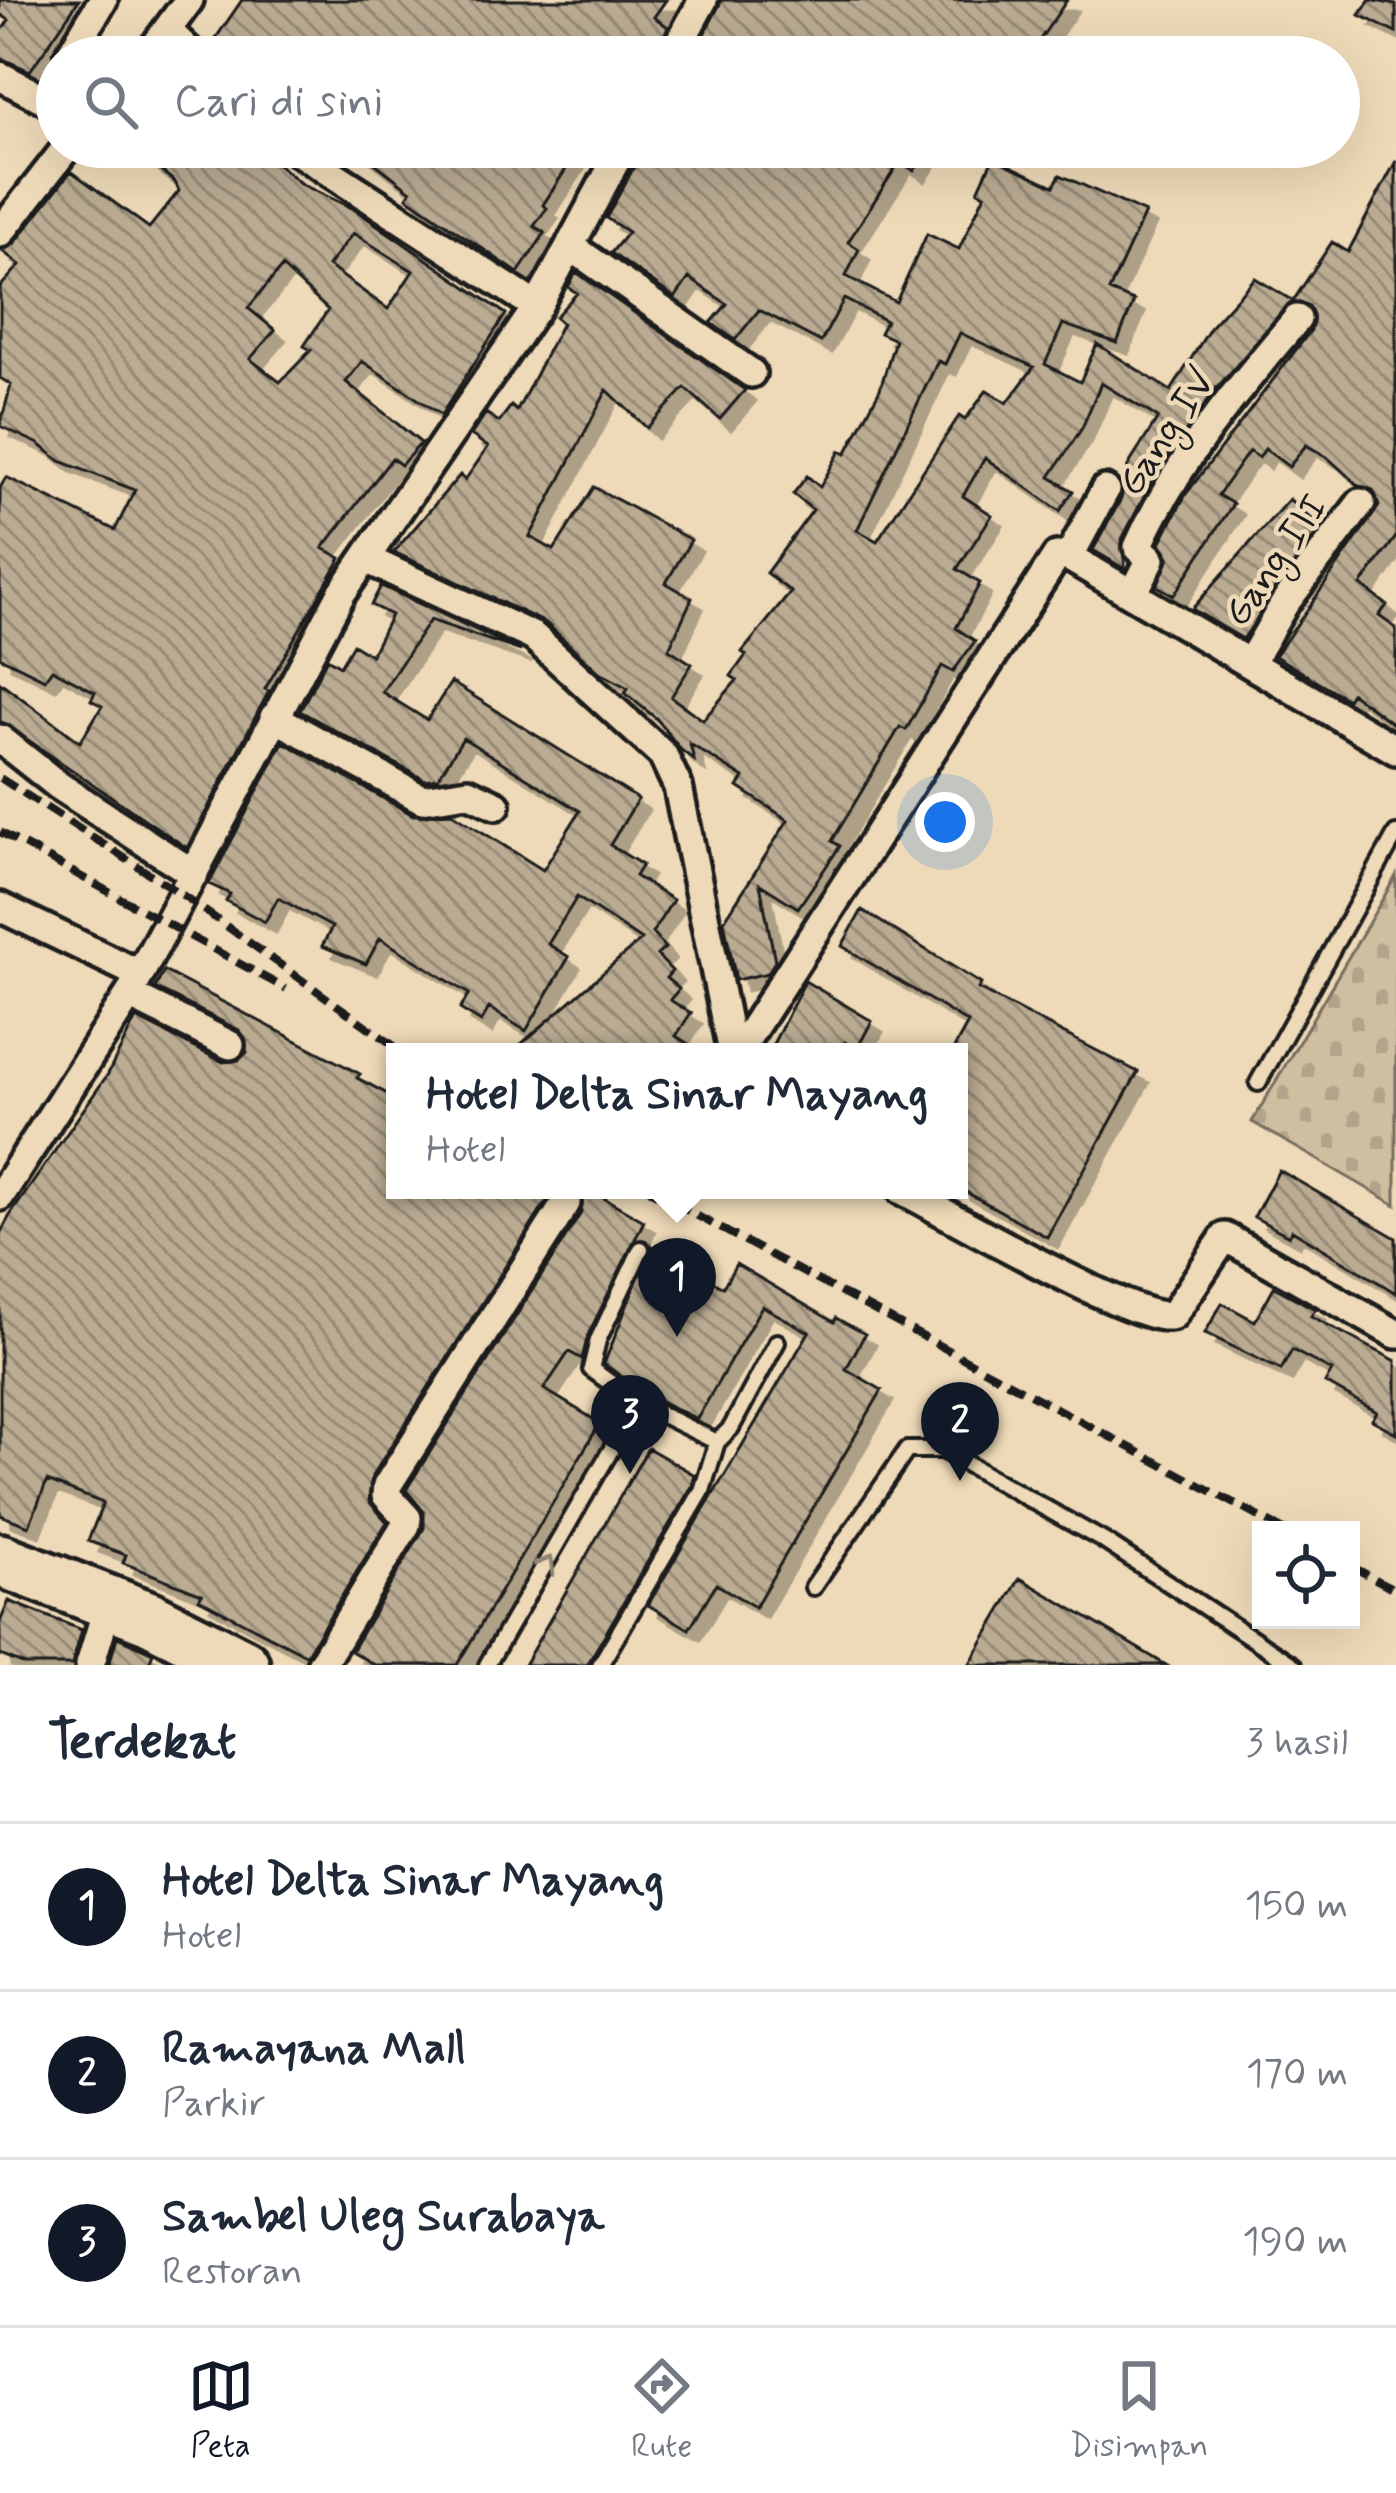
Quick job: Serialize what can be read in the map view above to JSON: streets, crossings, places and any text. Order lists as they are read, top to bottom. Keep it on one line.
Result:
{"streets":{"street":["Gang IV","Gang III"]},"page":{"search":"Cari di sini","popup":["Hotel Delta Sinar Mayang","Hotel"],"pins":["1","3","2"],"heading":["Terdekat","3 hasil"],"list":[{"mark":"1","name":"Hotel Delta Sinar Mayang","note":"Hotel","value":"150 m"},{"mark":"2","name":"Ramayana Mall","note":"Parkir","value":"170 m"},{"mark":"3","name":"Sambel Uleg Surabaya","note":"Restoran","value":"190 m"}],"nav":["Peta","Rute","Disimpan"]}}
